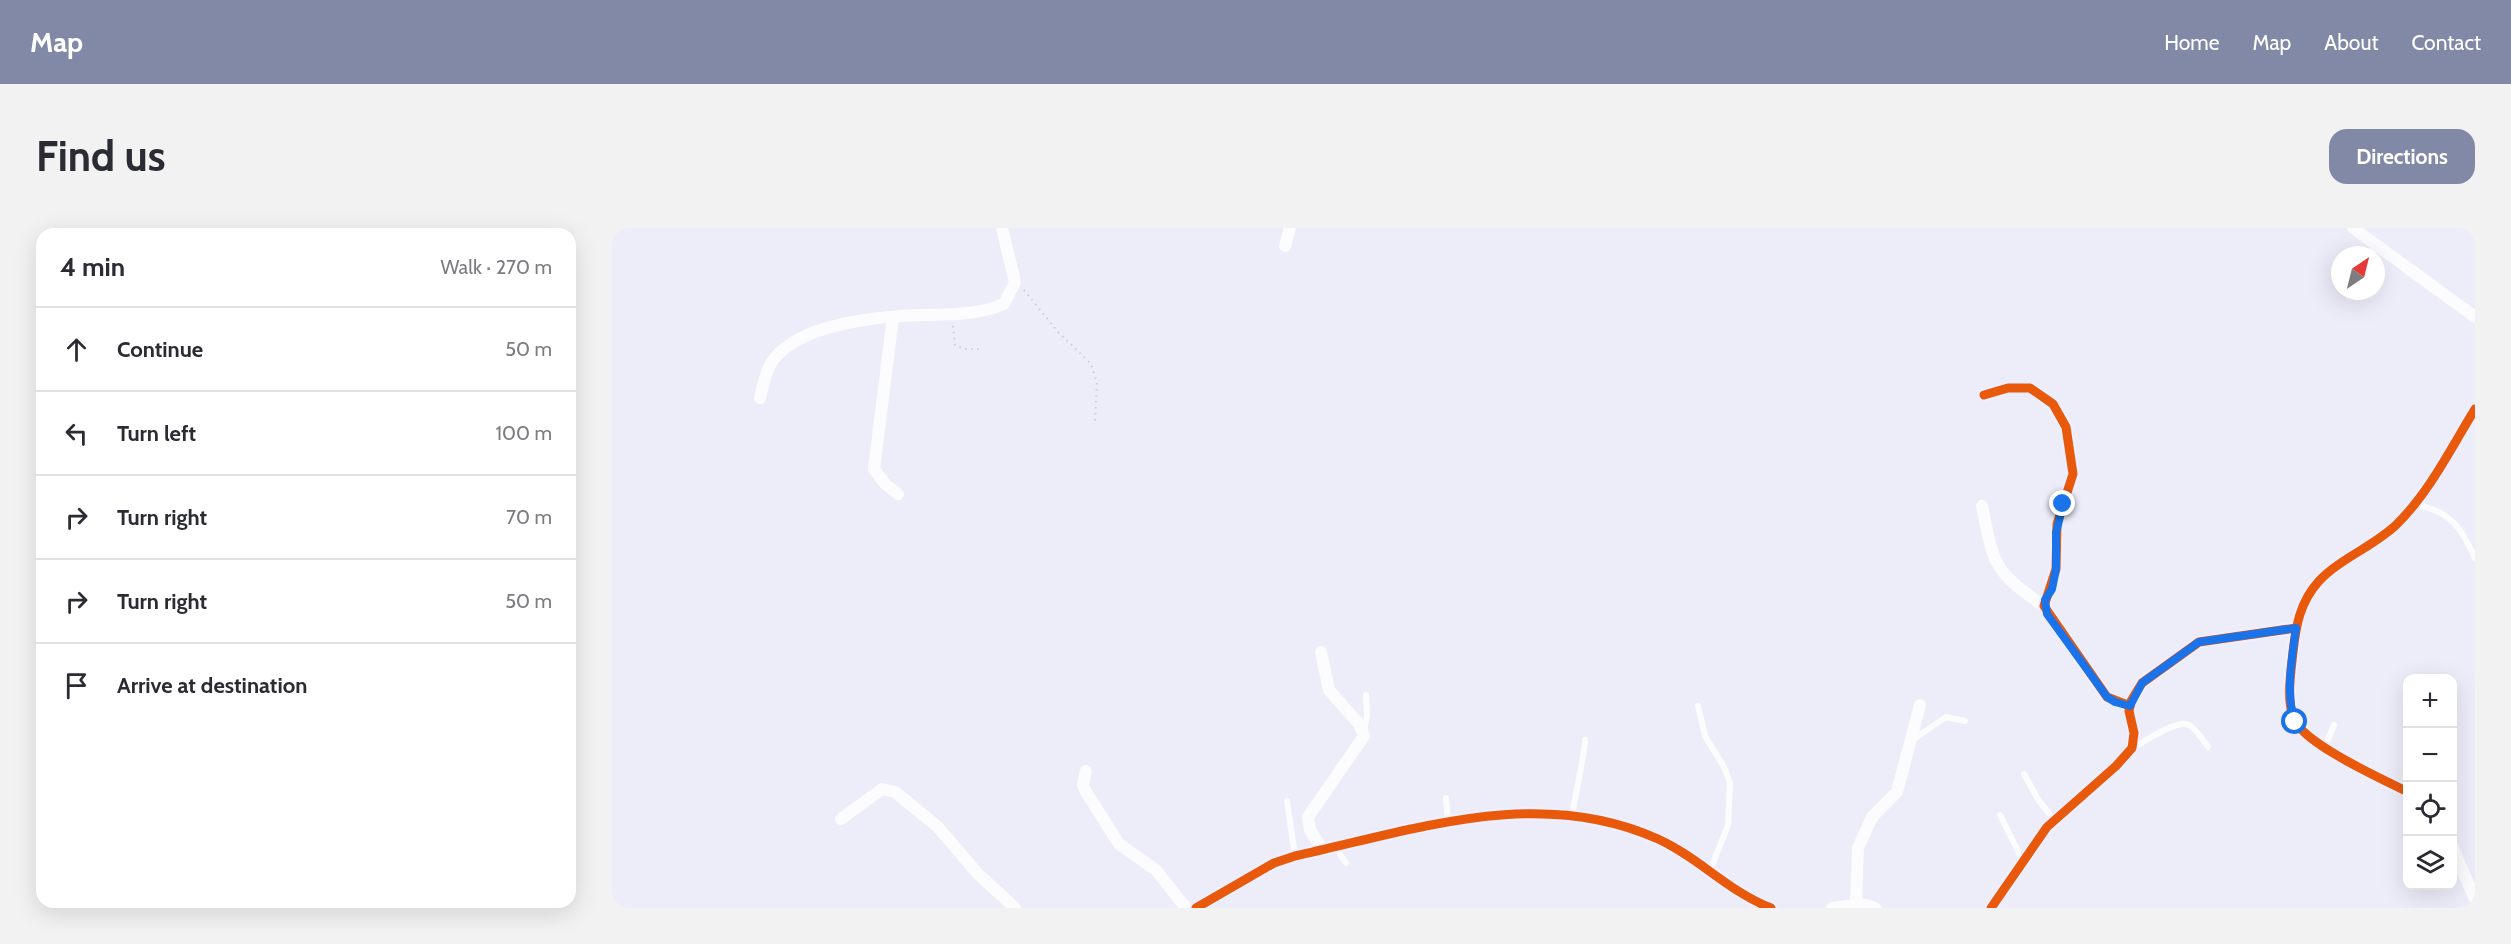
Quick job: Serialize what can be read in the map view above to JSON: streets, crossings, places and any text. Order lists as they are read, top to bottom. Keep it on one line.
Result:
{"north":"top right","page":{"header":"Map","nav":["Home","Map","About","Contact"],"buttons":"Directions","title":"Find us","heading":["4 min","Walk · 270 m"],"list":[["Continue","50 m"],["Turn left","100 m"],["Turn right","70 m"],["Turn right","50 m"],"Arrive at destination"],"map_buttons":["+","−"]}}
